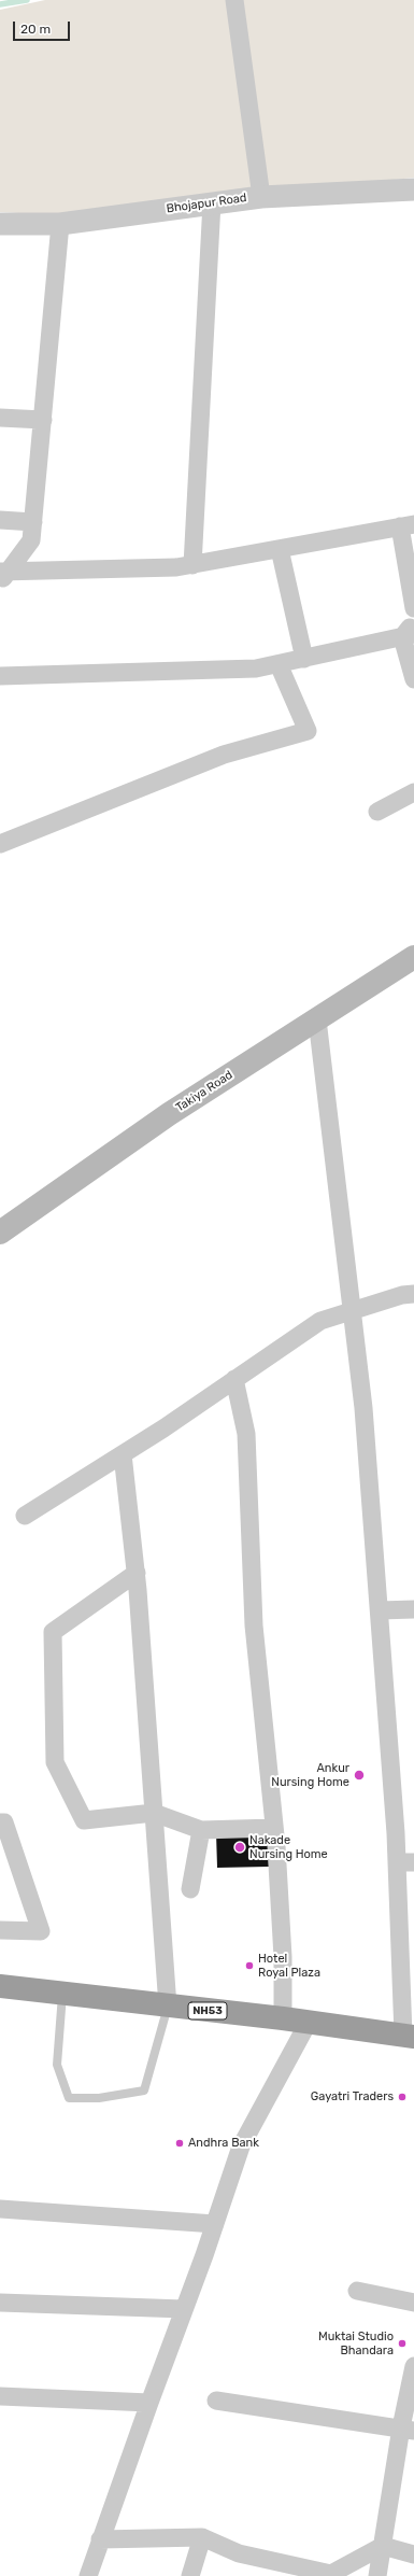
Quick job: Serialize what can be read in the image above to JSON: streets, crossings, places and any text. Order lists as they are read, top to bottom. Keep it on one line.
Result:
{"streets":{"highway":["NH53"],"main road":["Takiya Road"],"street":["Bhojapur Road"]},"places":["Ankur Nursing Home","Nakade Nursing Home","Hotel Royal Plaza","Gayatri Traders","Andhra Bank","Muktai Studio Bhandara"],"scale_bar":"20 m"}
